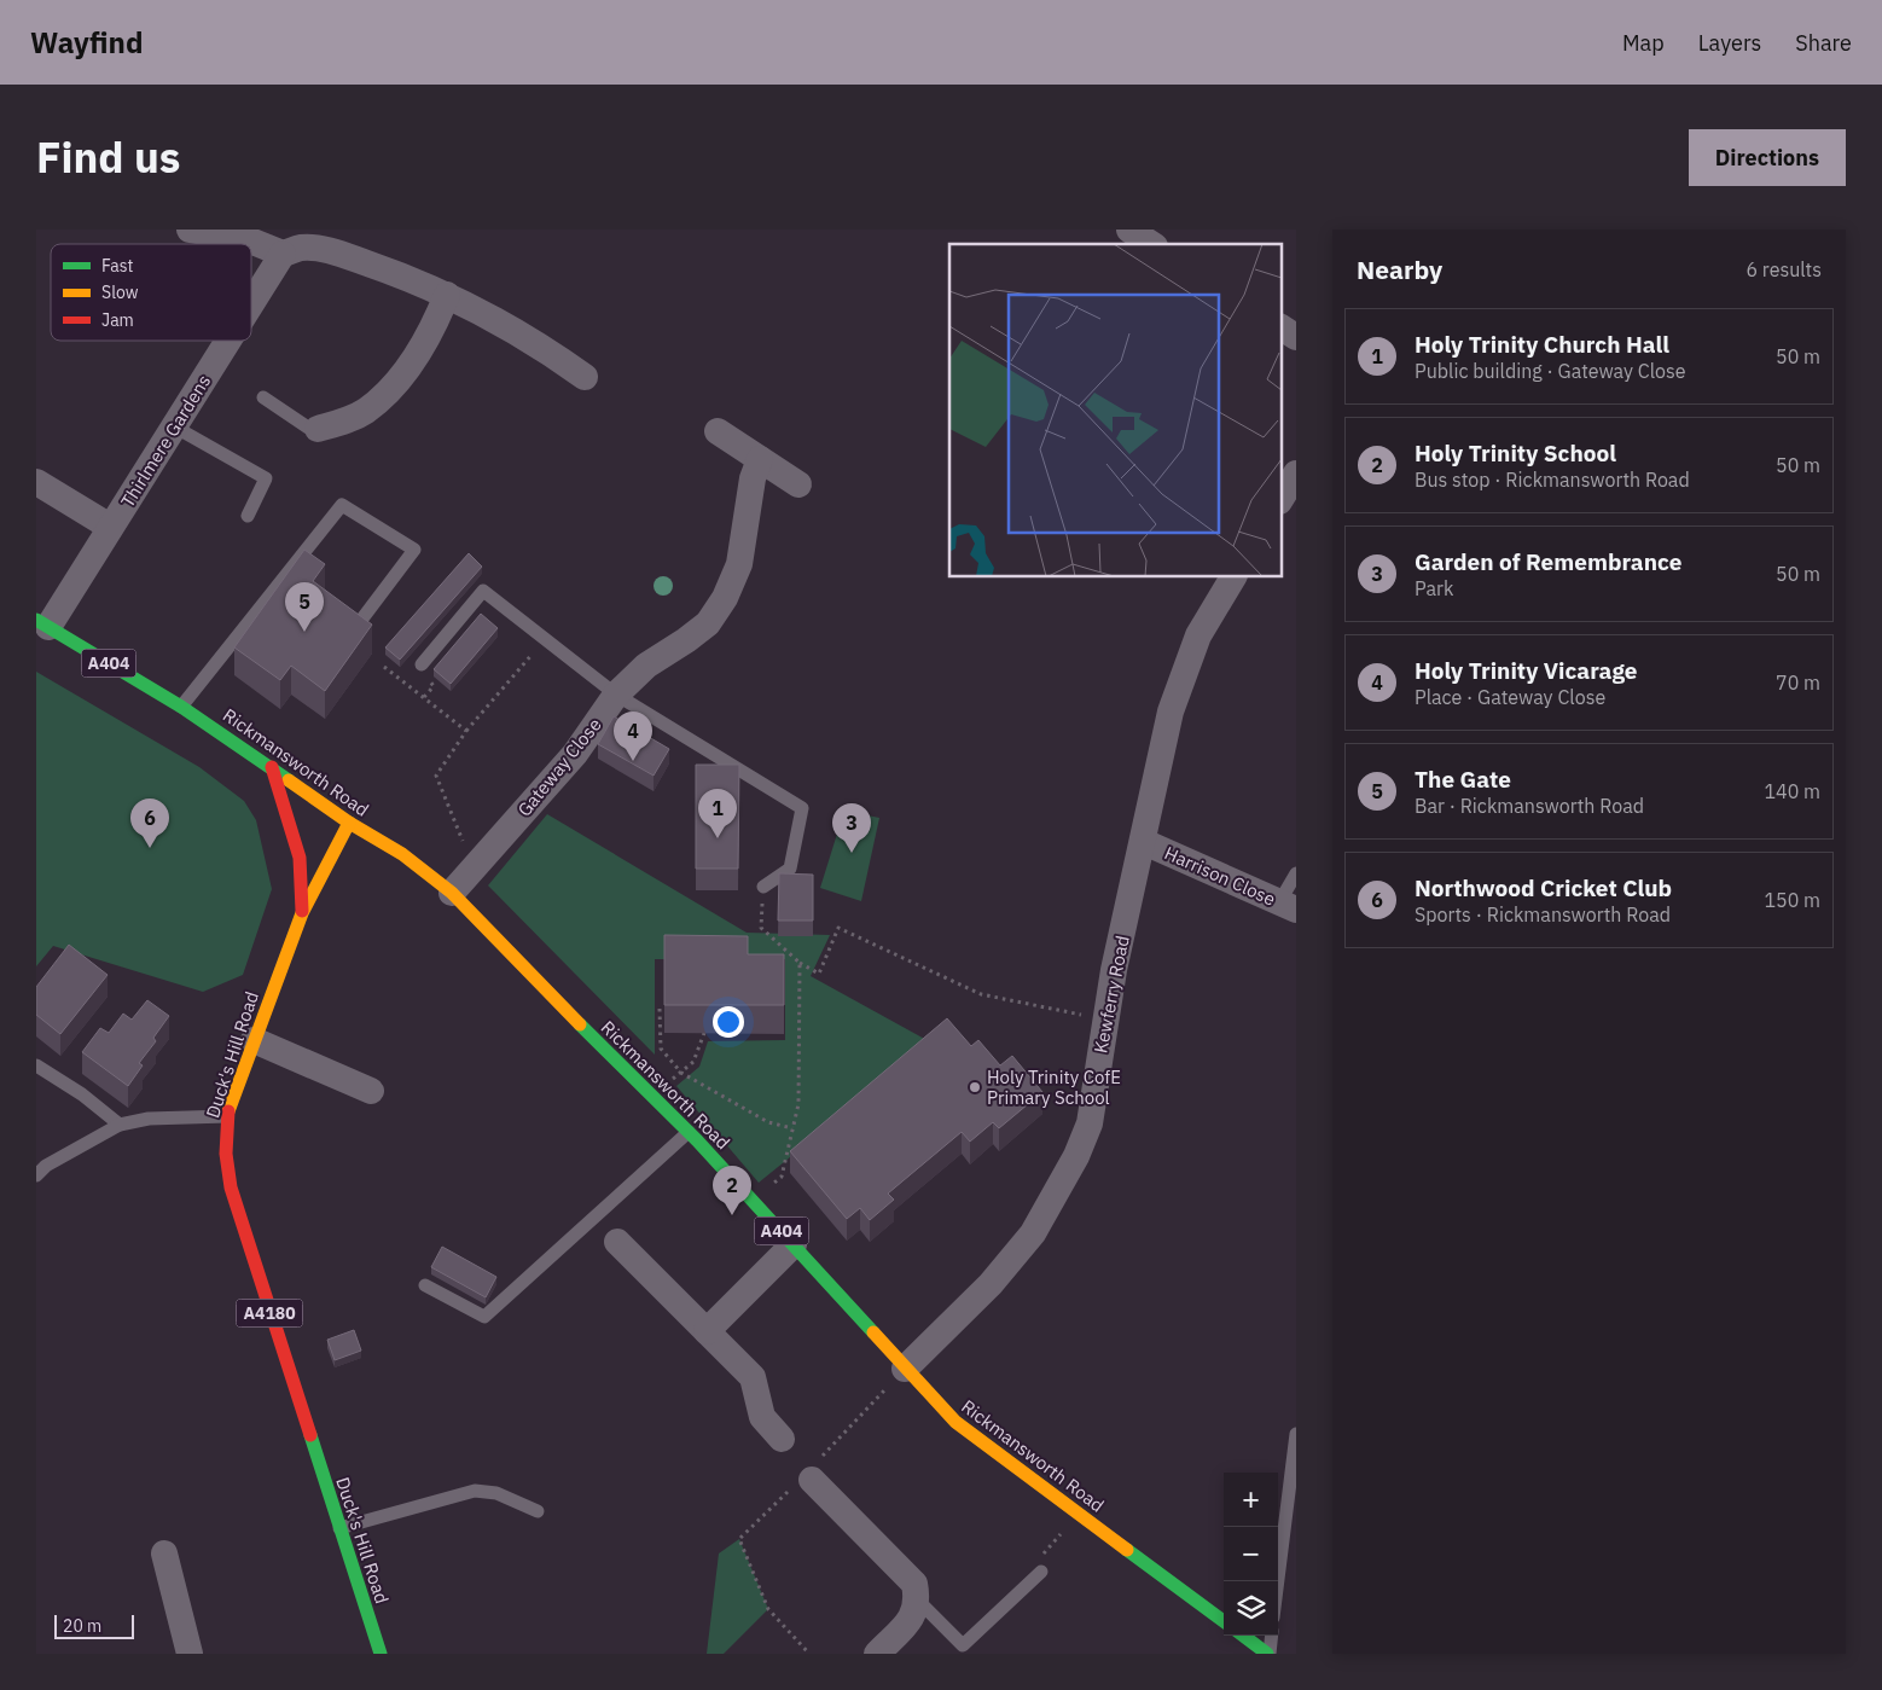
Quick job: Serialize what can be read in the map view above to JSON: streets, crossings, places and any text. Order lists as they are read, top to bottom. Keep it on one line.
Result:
{"streets":{"main road":["A404","Rickmansworth Road","Duck's Hill Road","A4180"],"street":["Thirlmere Gardens","Gateway Close","Harrison Close","Kewferry Road"]},"crossings":[["Thirlmere Gardens","Rickmansworth Road"],["Rickmansworth Road","Gateway Close"],["Rickmansworth Road","Kewferry Road"],["Rickmansworth Road","Duck's Hill Road"],["Harrison Close","Kewferry Road"]],"places":["Holy Trinity CofE Primary School"],"legend":["Fast","Slow","Jam"],"scale_bar":"20 m","page":{"header":"Wayfind","nav":["Map","Layers","Share"],"title":"Find us","buttons":"Directions","heading":["Nearby","6 results"],"list":[{"mark":"1","name":"Holy Trinity Church Hall","note":"Public building · Gateway Close","value":"50 m"},{"mark":"2","name":"Holy Trinity School","note":"Bus stop · Rickmansworth Road","value":"50 m"},{"mark":"3","name":"Garden of Remembrance","note":"Park","value":"50 m"},{"mark":"4","name":"Holy Trinity Vicarage","note":"Place · Gateway Close","value":"70 m"},{"mark":"5","name":"The Gate","note":"Bar · Rickmansworth Road","value":"140 m"},{"mark":"6","name":"Northwood Cricket Club","note":"Sports · Rickmansworth Road","value":"150 m"}],"pins":["5","4","1","6","3","2"],"map_buttons":["+","−"],"scale":"20 m"}}
